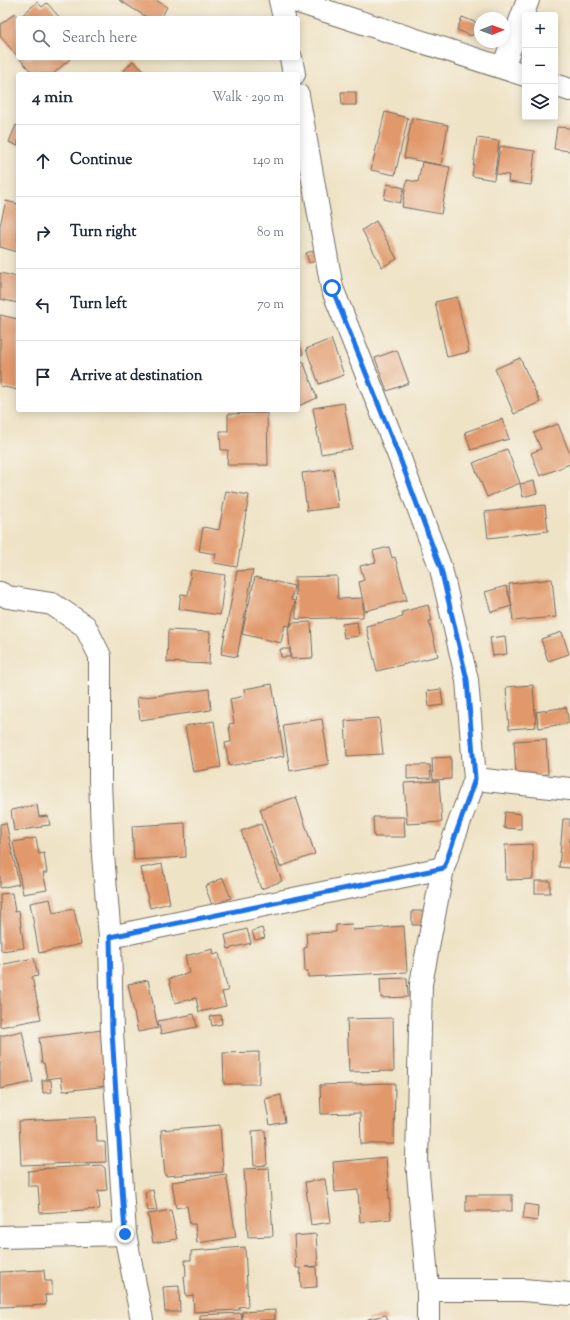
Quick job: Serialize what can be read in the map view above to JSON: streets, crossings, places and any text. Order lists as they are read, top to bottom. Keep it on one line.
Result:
{"north":"right","page":{"map_buttons":["+","−"],"search":"Search here","heading":["4 min","Walk · 290 m"],"list":[["Continue","140 m"],["Turn right","80 m"],["Turn left","70 m"],"Arrive at destination"]}}
